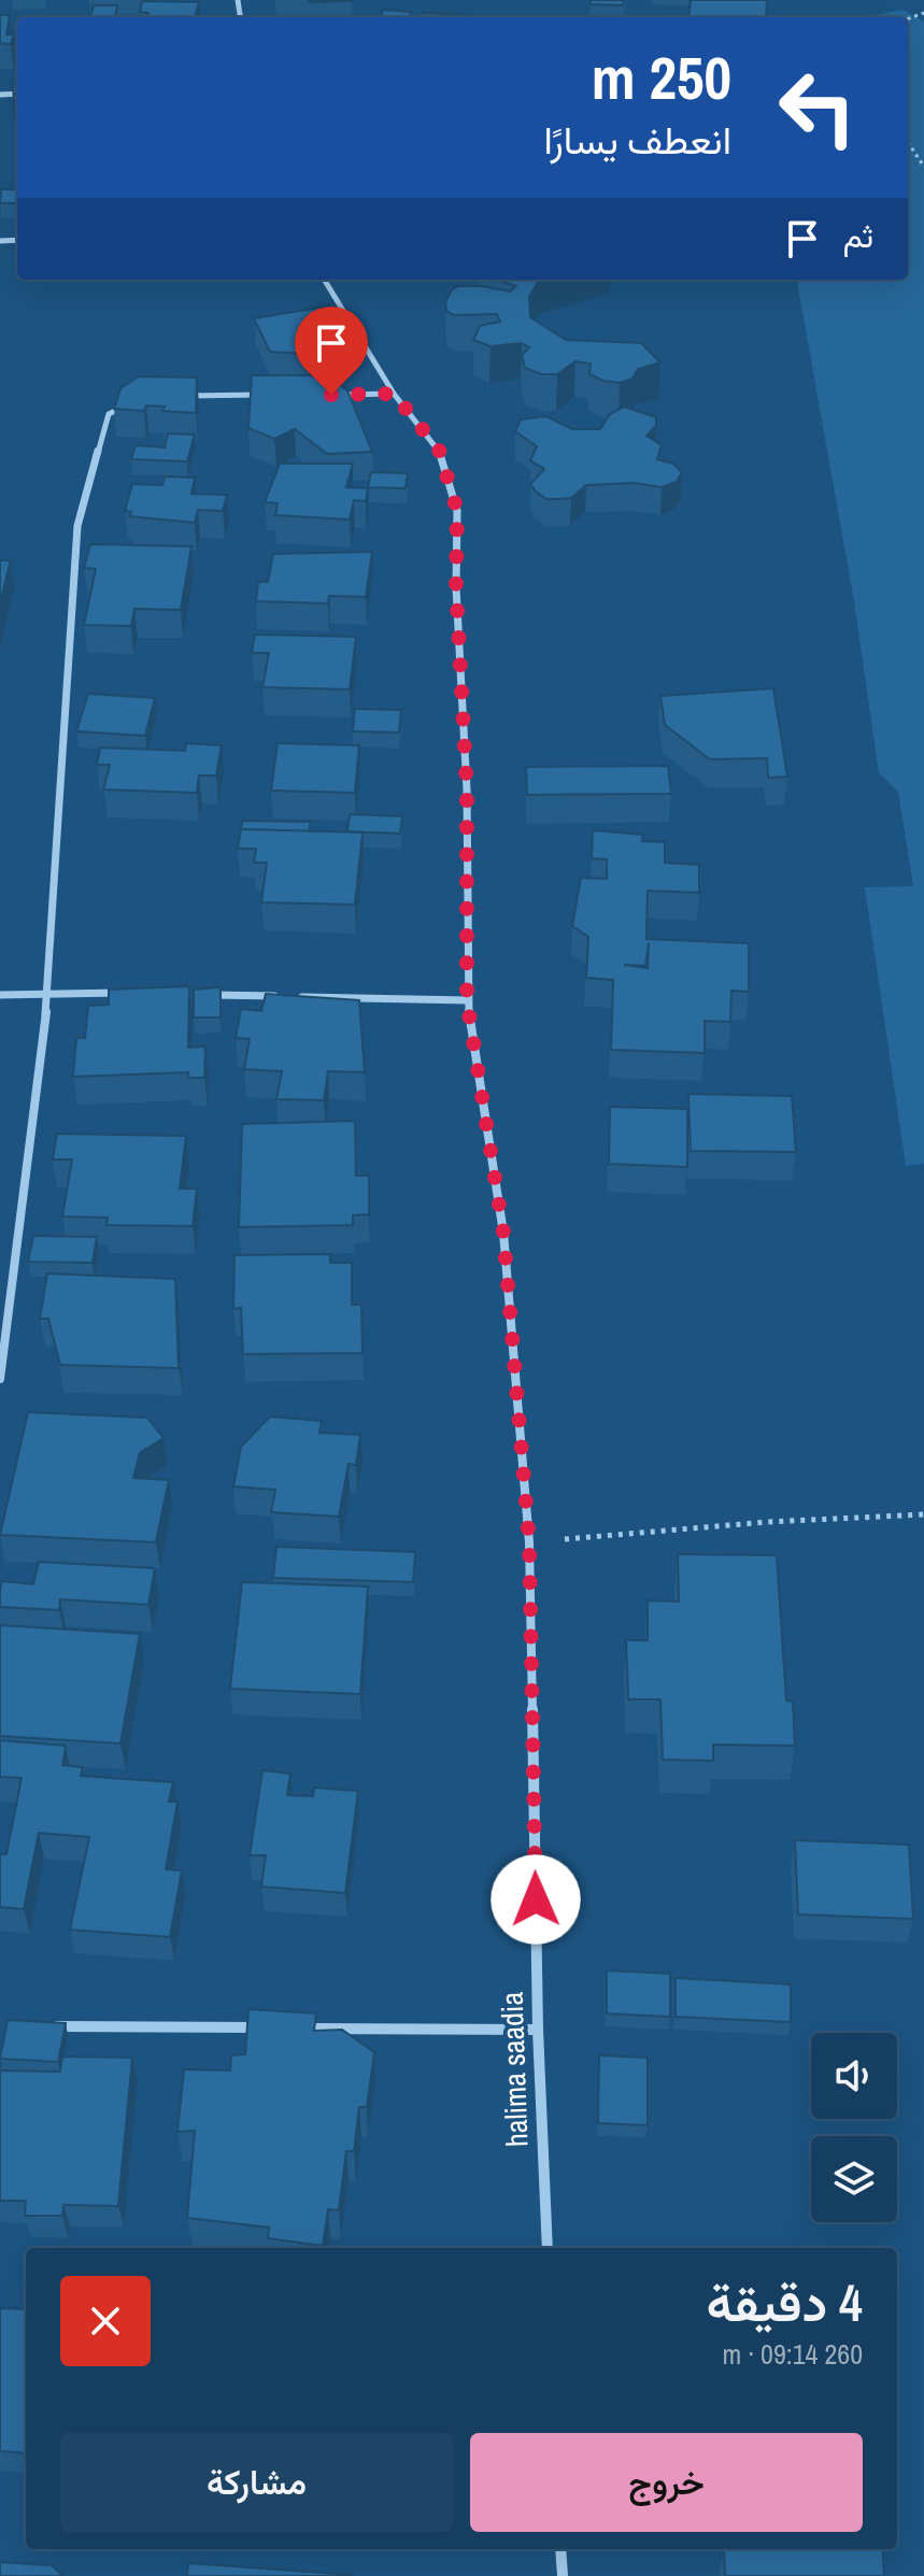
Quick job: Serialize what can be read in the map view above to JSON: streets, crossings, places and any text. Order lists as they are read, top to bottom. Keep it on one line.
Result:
{"streets":{"street":["halima saadia"]},"page":{"turn":["250 m","انعطف يسارًا"],"then":"ثم","heading":["4 دقيقة","260 m · 09:14"],"buttons":["خروج","مشاركة"]}}
